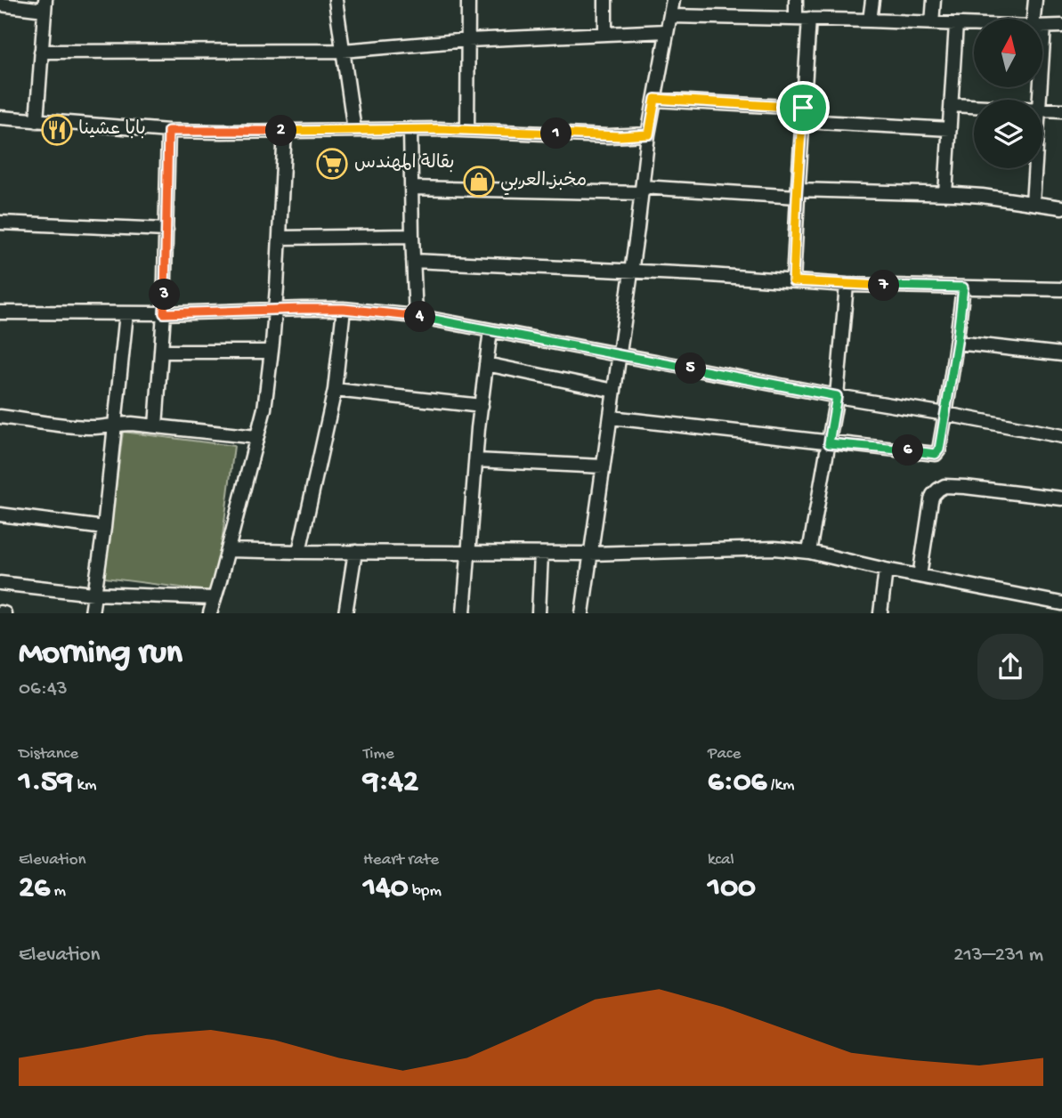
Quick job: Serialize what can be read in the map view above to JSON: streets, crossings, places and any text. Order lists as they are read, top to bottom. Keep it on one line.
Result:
{"places":{"restaurant":["بابا عشينا"],"supermarket":["بقالة المهندس"],"shop":["مخبز العربي"]},"north":"top","page":{"pins":["2","1","7","3","4","5","6"],"heading":["Morning run","06:43"],"stats":[["Distance","1.59 km"],["Time","9:42"],["Pace","6:06 /km"],["Elevation","26 m"],["Heart rate","140 bpm"],["kcal","100"]],"chart":["Elevation","213–231 m"]}}
